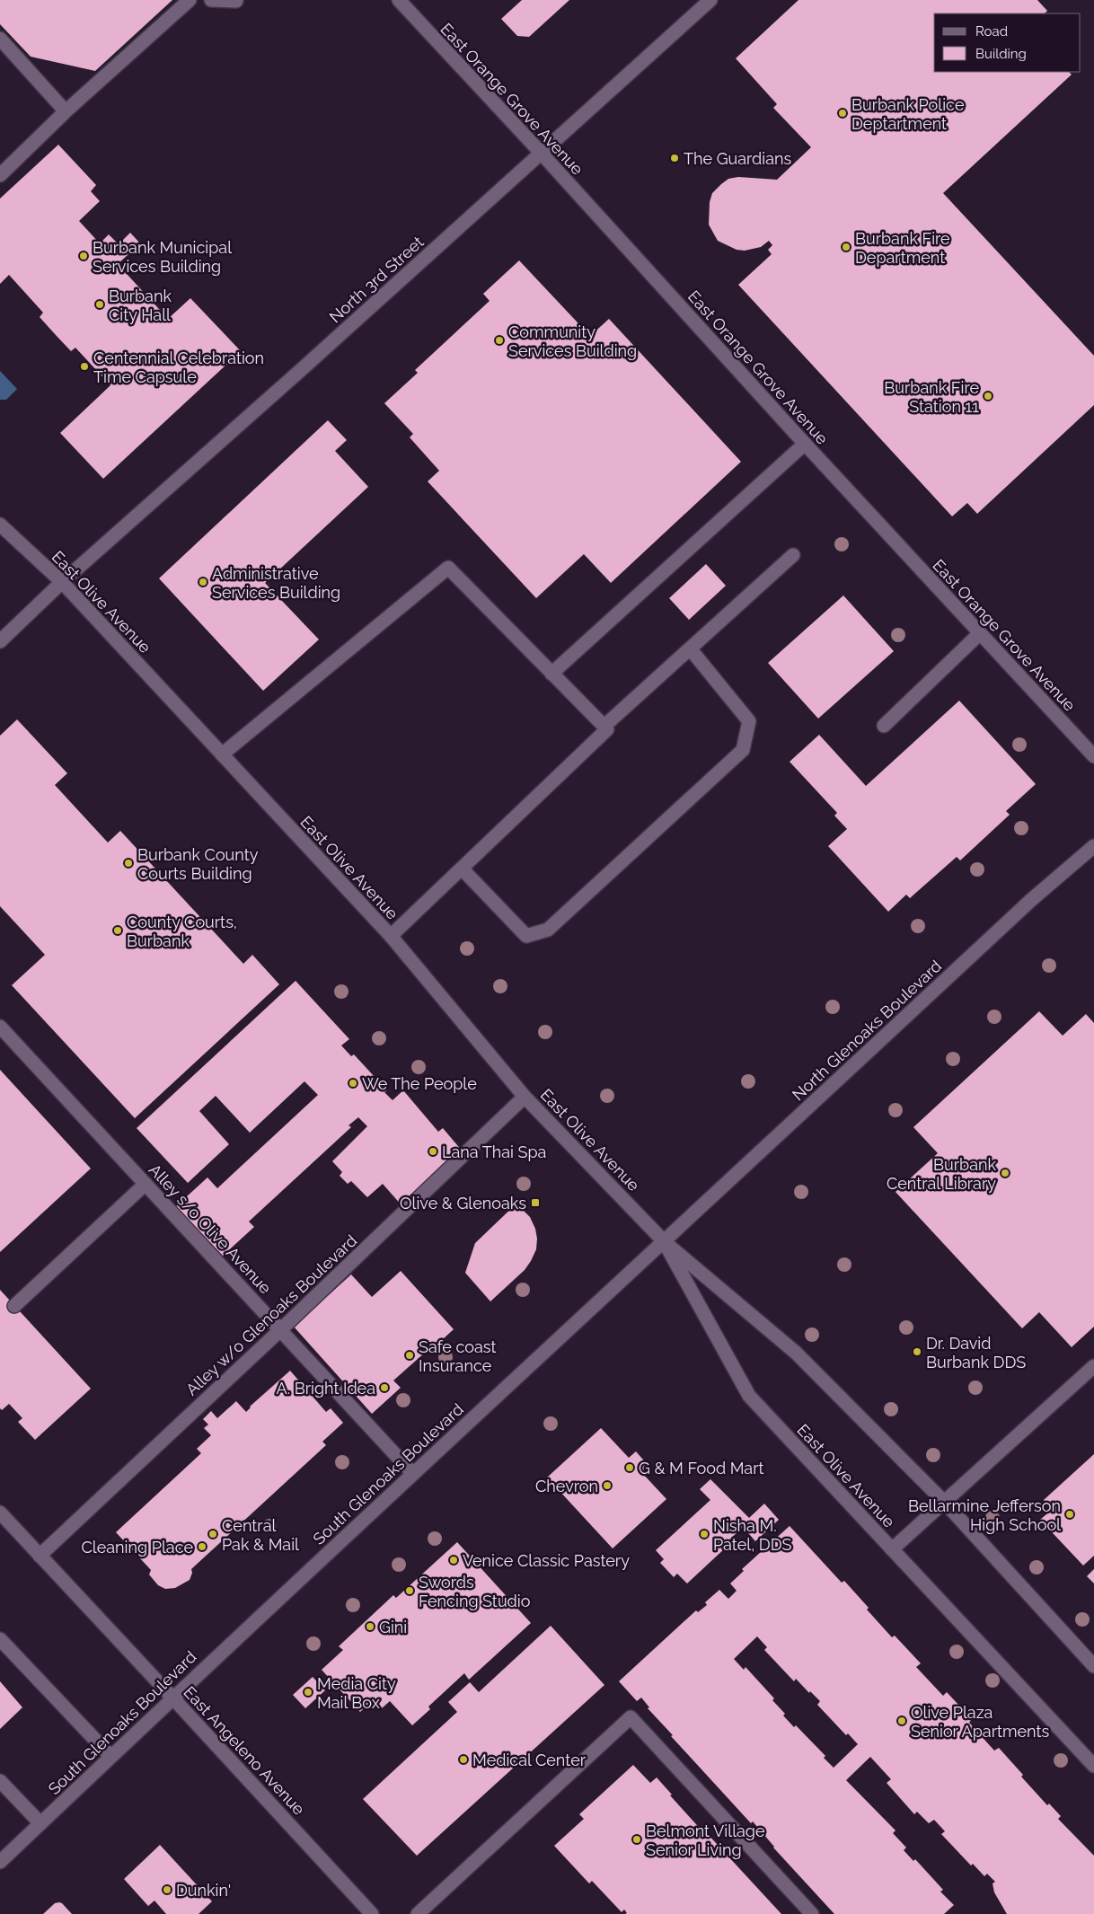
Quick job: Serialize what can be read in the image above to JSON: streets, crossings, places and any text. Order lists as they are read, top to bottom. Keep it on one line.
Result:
{"streets":{"street":["East Orange Grove Avenue","North 3rd Street","East Olive Avenue","North Glenoaks Boulevard","Alley s/o Olive Avenue","Alley w/o Glenoaks Boulevard","South Glenoaks Boulevard","East Angeleno Avenue"]},"crossings":[["East Orange Grove Avenue","North 3rd Street"],["North 3rd Street","East Olive Avenue"],["East Olive Avenue","North Glenoaks Boulevard"],["East Olive Avenue","Alley w/o Glenoaks Boulevard"],["East Olive Avenue","South Glenoaks Boulevard"],["North Glenoaks Boulevard","South Glenoaks Boulevard"],["Alley s/o Olive Avenue","Alley w/o Glenoaks Boulevard"],["Alley s/o Olive Avenue","South Glenoaks Boulevard"],["Alley w/o Glenoaks Boulevard","East Angeleno Avenue"],["South Glenoaks Boulevard","East Angeleno Avenue"]],"places":{"other":["Burbank Police Deptartment","The Guardians","Burbank Fire Department","Burbank Municipal Services Building","Burbank City Hall","Community Services Building","Centennial Celebration Time Capsule","Burbank Fire Station 11","Administrative Services Building","Burbank County Courts Building","County Courts, Burbank","We The People","Lana Thai Spa","Burbank Central Library","Dr. David Burbank DDS","Safe coast Insurance","A. Bright Idea","G & M Food Mart","Chevron","Bellarmine Jefferson High School","Central Pak & Mail","Nisha M. Patel, DDS","Cleaning Place","Venice Classic Pastery","Swords Fencing Studio","Gini","Media City Mail Box","Olive Plaza Senior Apartments","Medical Center","Belmont Village Senior Living","Dunkin'"],"transit":["Olive & Glenoaks"]},"legend":["Road","Building"]}
